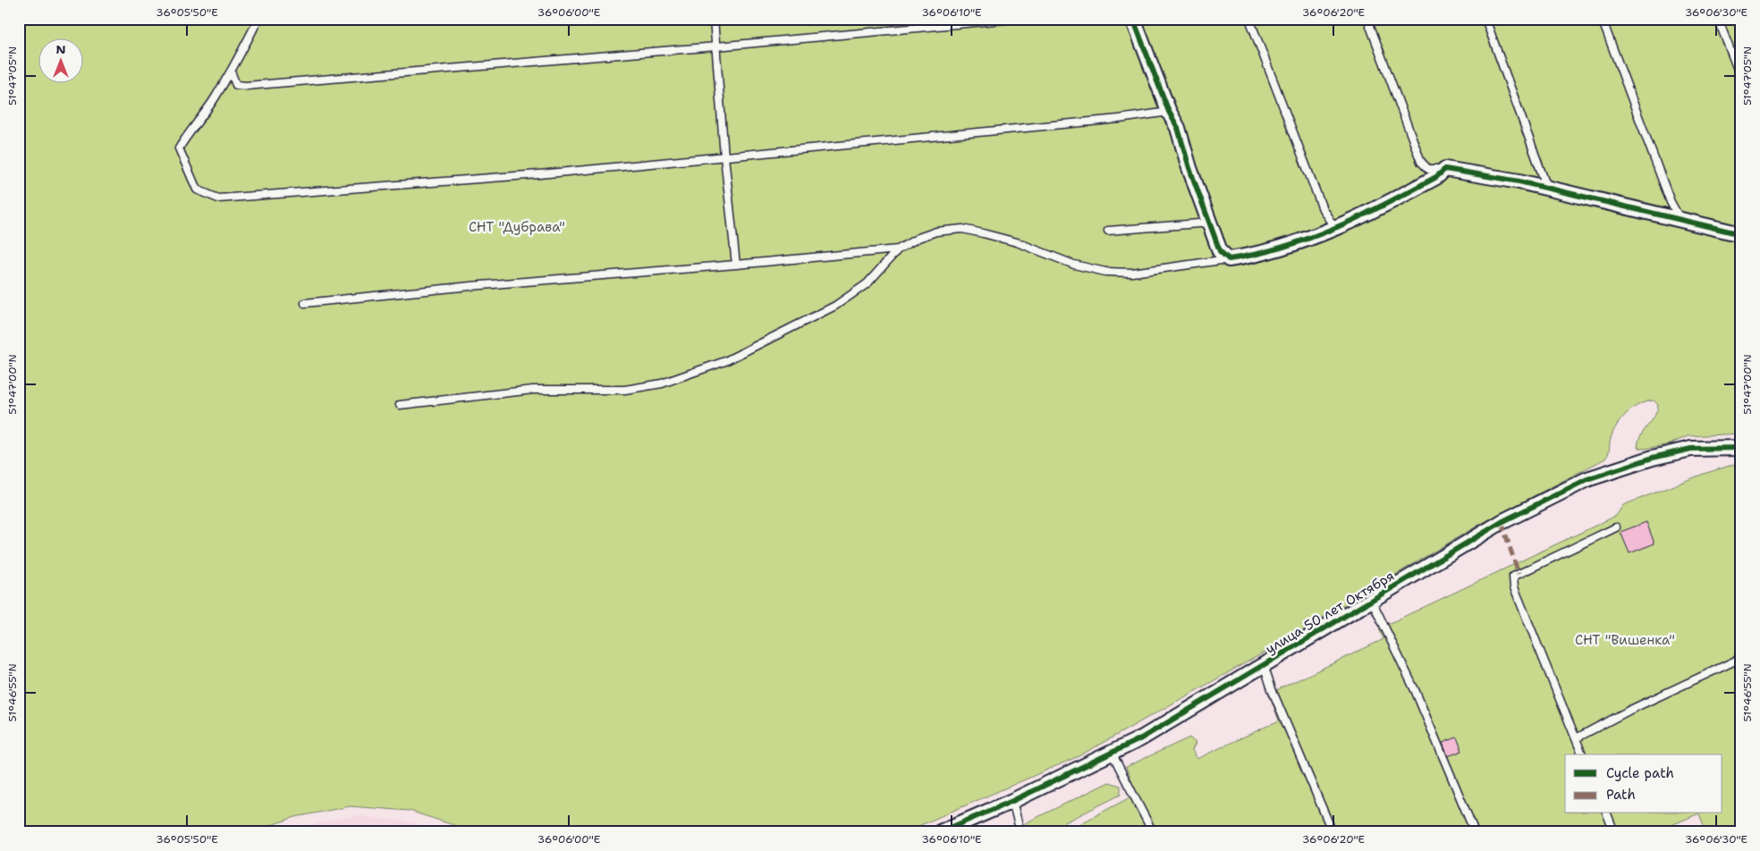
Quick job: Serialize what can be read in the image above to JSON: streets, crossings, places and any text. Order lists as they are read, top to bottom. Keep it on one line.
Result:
{"streets":{"street":["улица 50 лет Октября"]},"parks":["СНТ \"Дубрава\"","СНТ \"Вишенка\""],"legend":["Cycle path","Path"],"north":"top","coordinates":["36°05'50\"E","36°06'00\"E","36°06'10\"E","36°06'20\"E","36°06'30\"E","51°47'05\"N","51°47'00\"N","51°46'55\"N"]}
